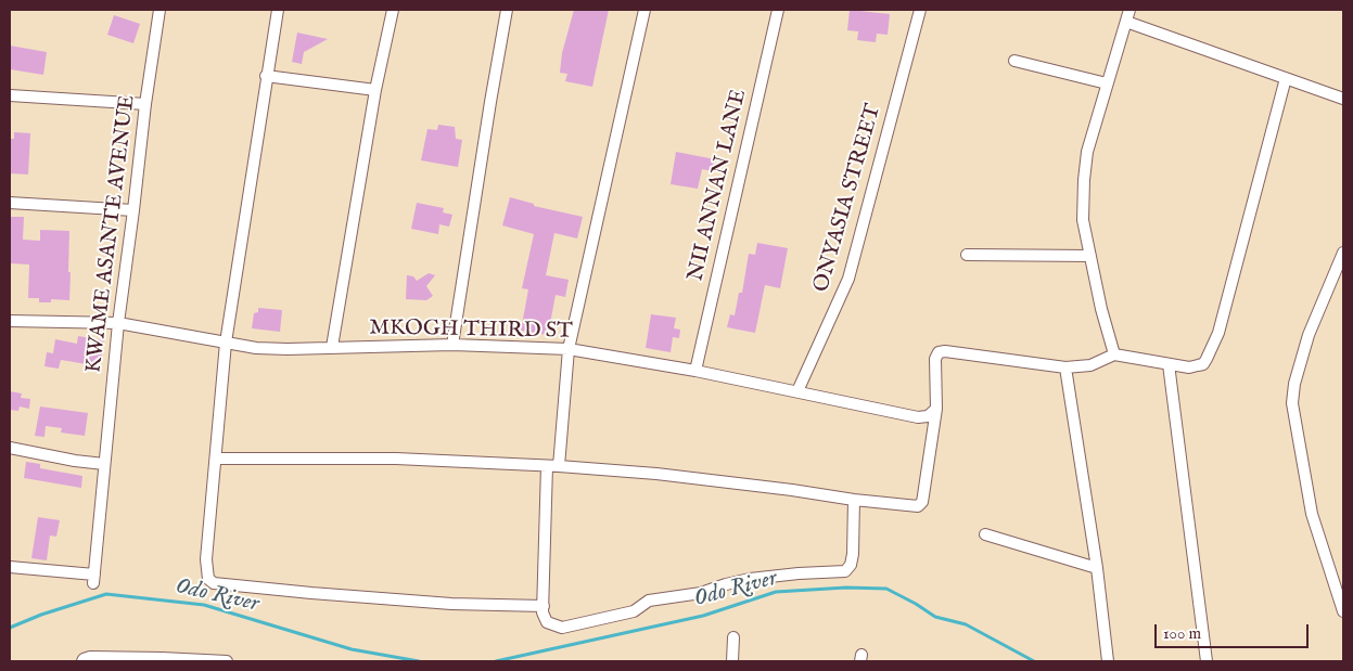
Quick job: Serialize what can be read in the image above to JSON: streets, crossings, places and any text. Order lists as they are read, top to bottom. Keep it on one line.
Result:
{"streets":{"street":["NII ANNAN LANE","ONYASIA STREET","KWAME ASANTE AVENUE","MKOGH THIRD ST"]},"crossings":[["NII ANNAN LANE","MKOGH THIRD ST"],["ONYASIA STREET","MKOGH THIRD ST"],["KWAME ASANTE AVENUE","MKOGH THIRD ST"]],"water":["Odo River"],"scale_bar":"100 m"}
